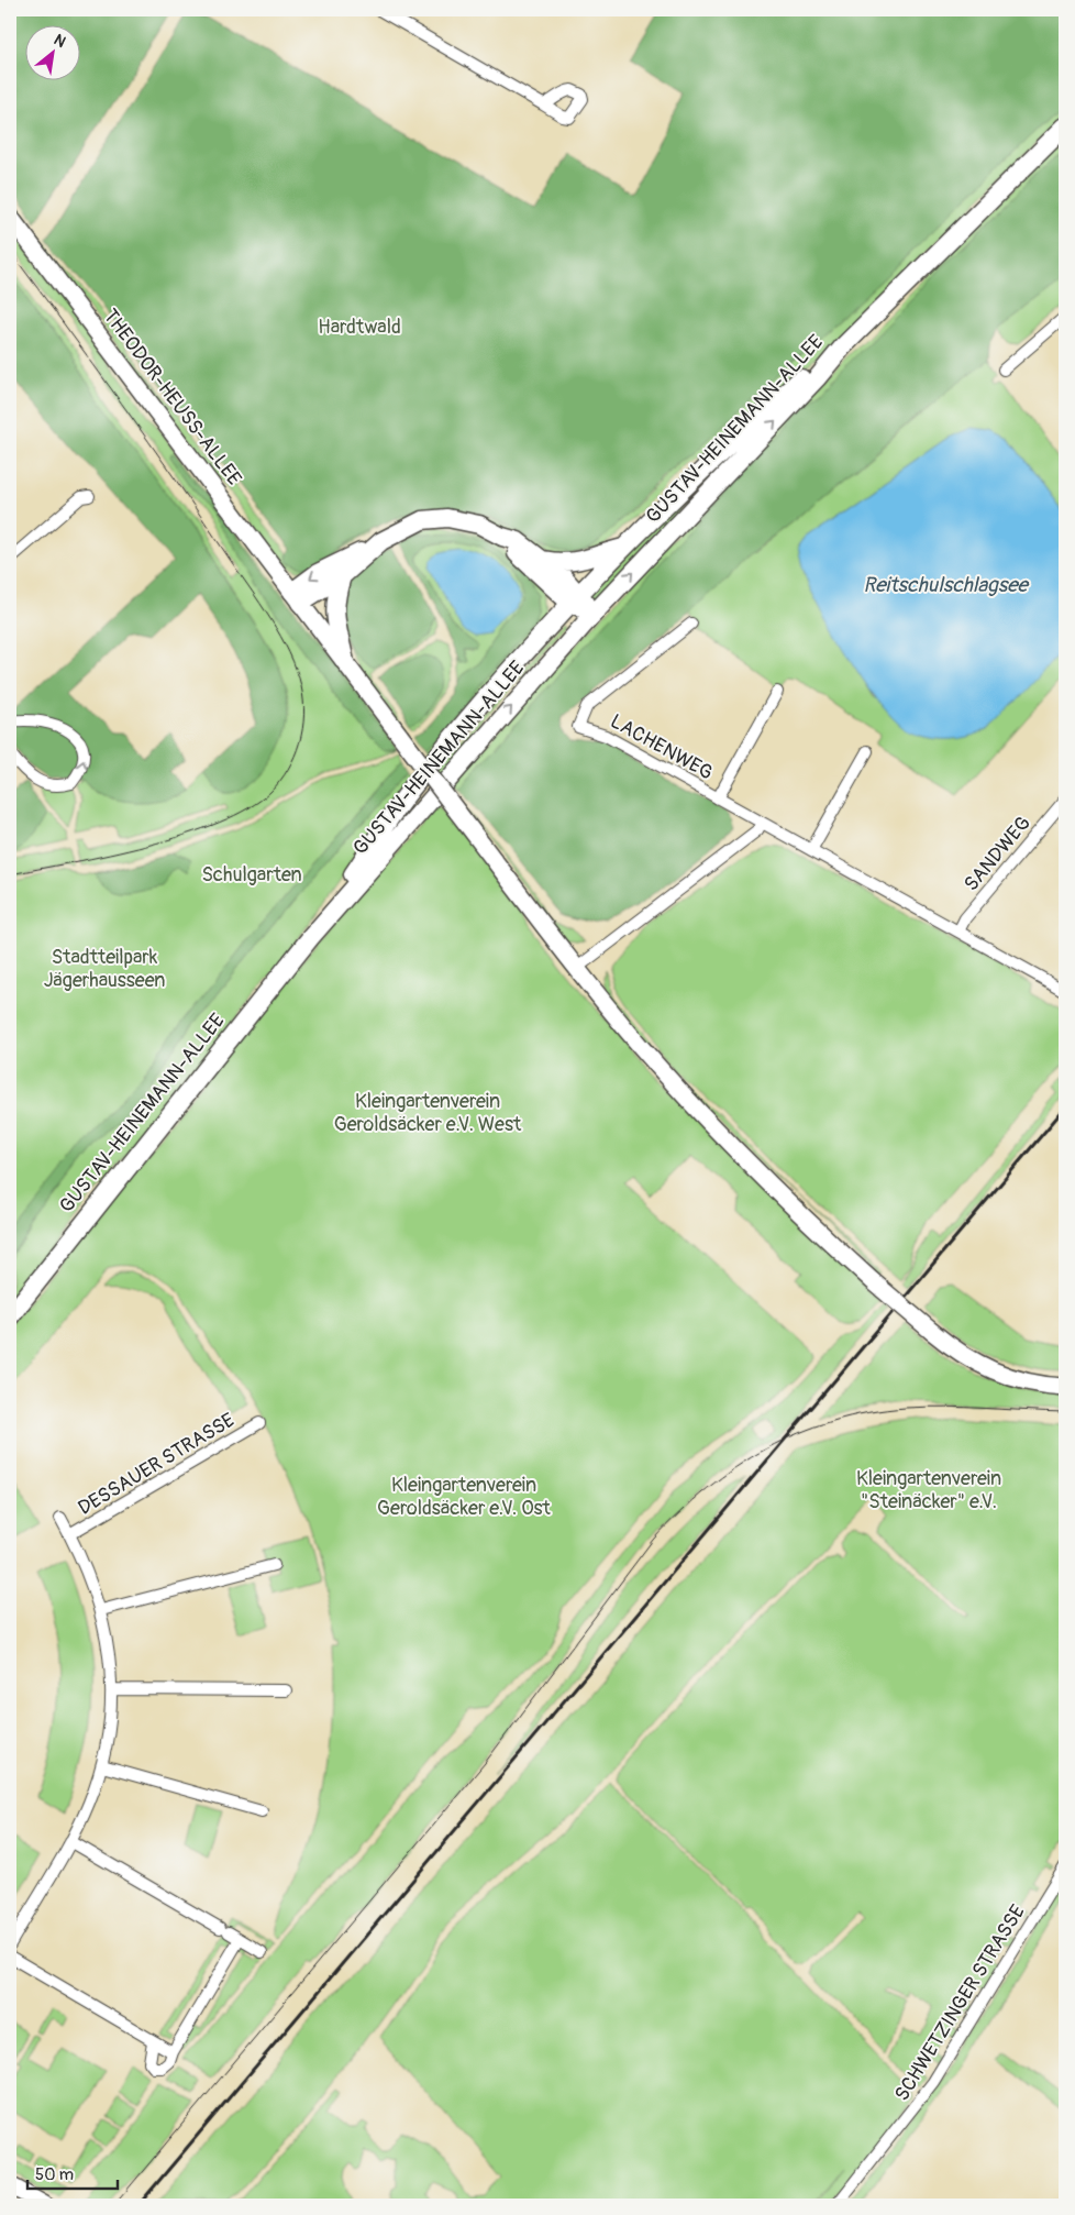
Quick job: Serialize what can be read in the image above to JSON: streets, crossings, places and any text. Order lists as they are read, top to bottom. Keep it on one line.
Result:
{"streets":{"main road":["GUSTAV-HEINEMANN-ALLEE"],"street":["THEODOR-HEUSS-ALLEE","LACHENWEG","SANDWEG","DESSAUER STRASSE","SCHWETZINGER STRASSE"]},"crossings":[["LACHENWEG","SANDWEG"]],"water":["Reitschulschlagsee"],"parks":["Hardtwald","Schulgarten","Stadtteilpark Jägerhausseen","Kleingartenverein Geroldsäcker e.V. West","Kleingartenverein \"Steinäcker\" e.V.","Kleingartenverein Geroldsäcker e.V. Ost"],"scale_bar":"50 m","north":"top right"}
